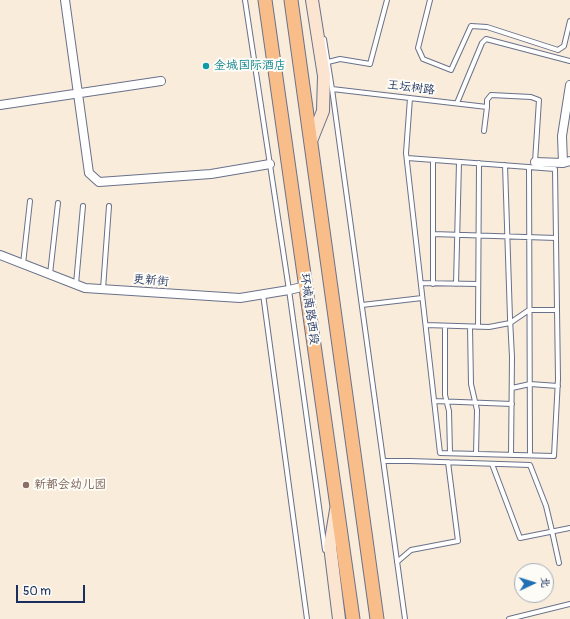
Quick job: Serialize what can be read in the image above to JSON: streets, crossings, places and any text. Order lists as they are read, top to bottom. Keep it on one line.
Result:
{"streets":{"main road":["环城南路西段"],"street":["更新街"],"lane":["王坛树路"]},"crossings":[["更新街","环城南路西段"]],"places":["金城国际酒店","新都会幼儿园"],"scale_bar":"50 m","north":"right"}
